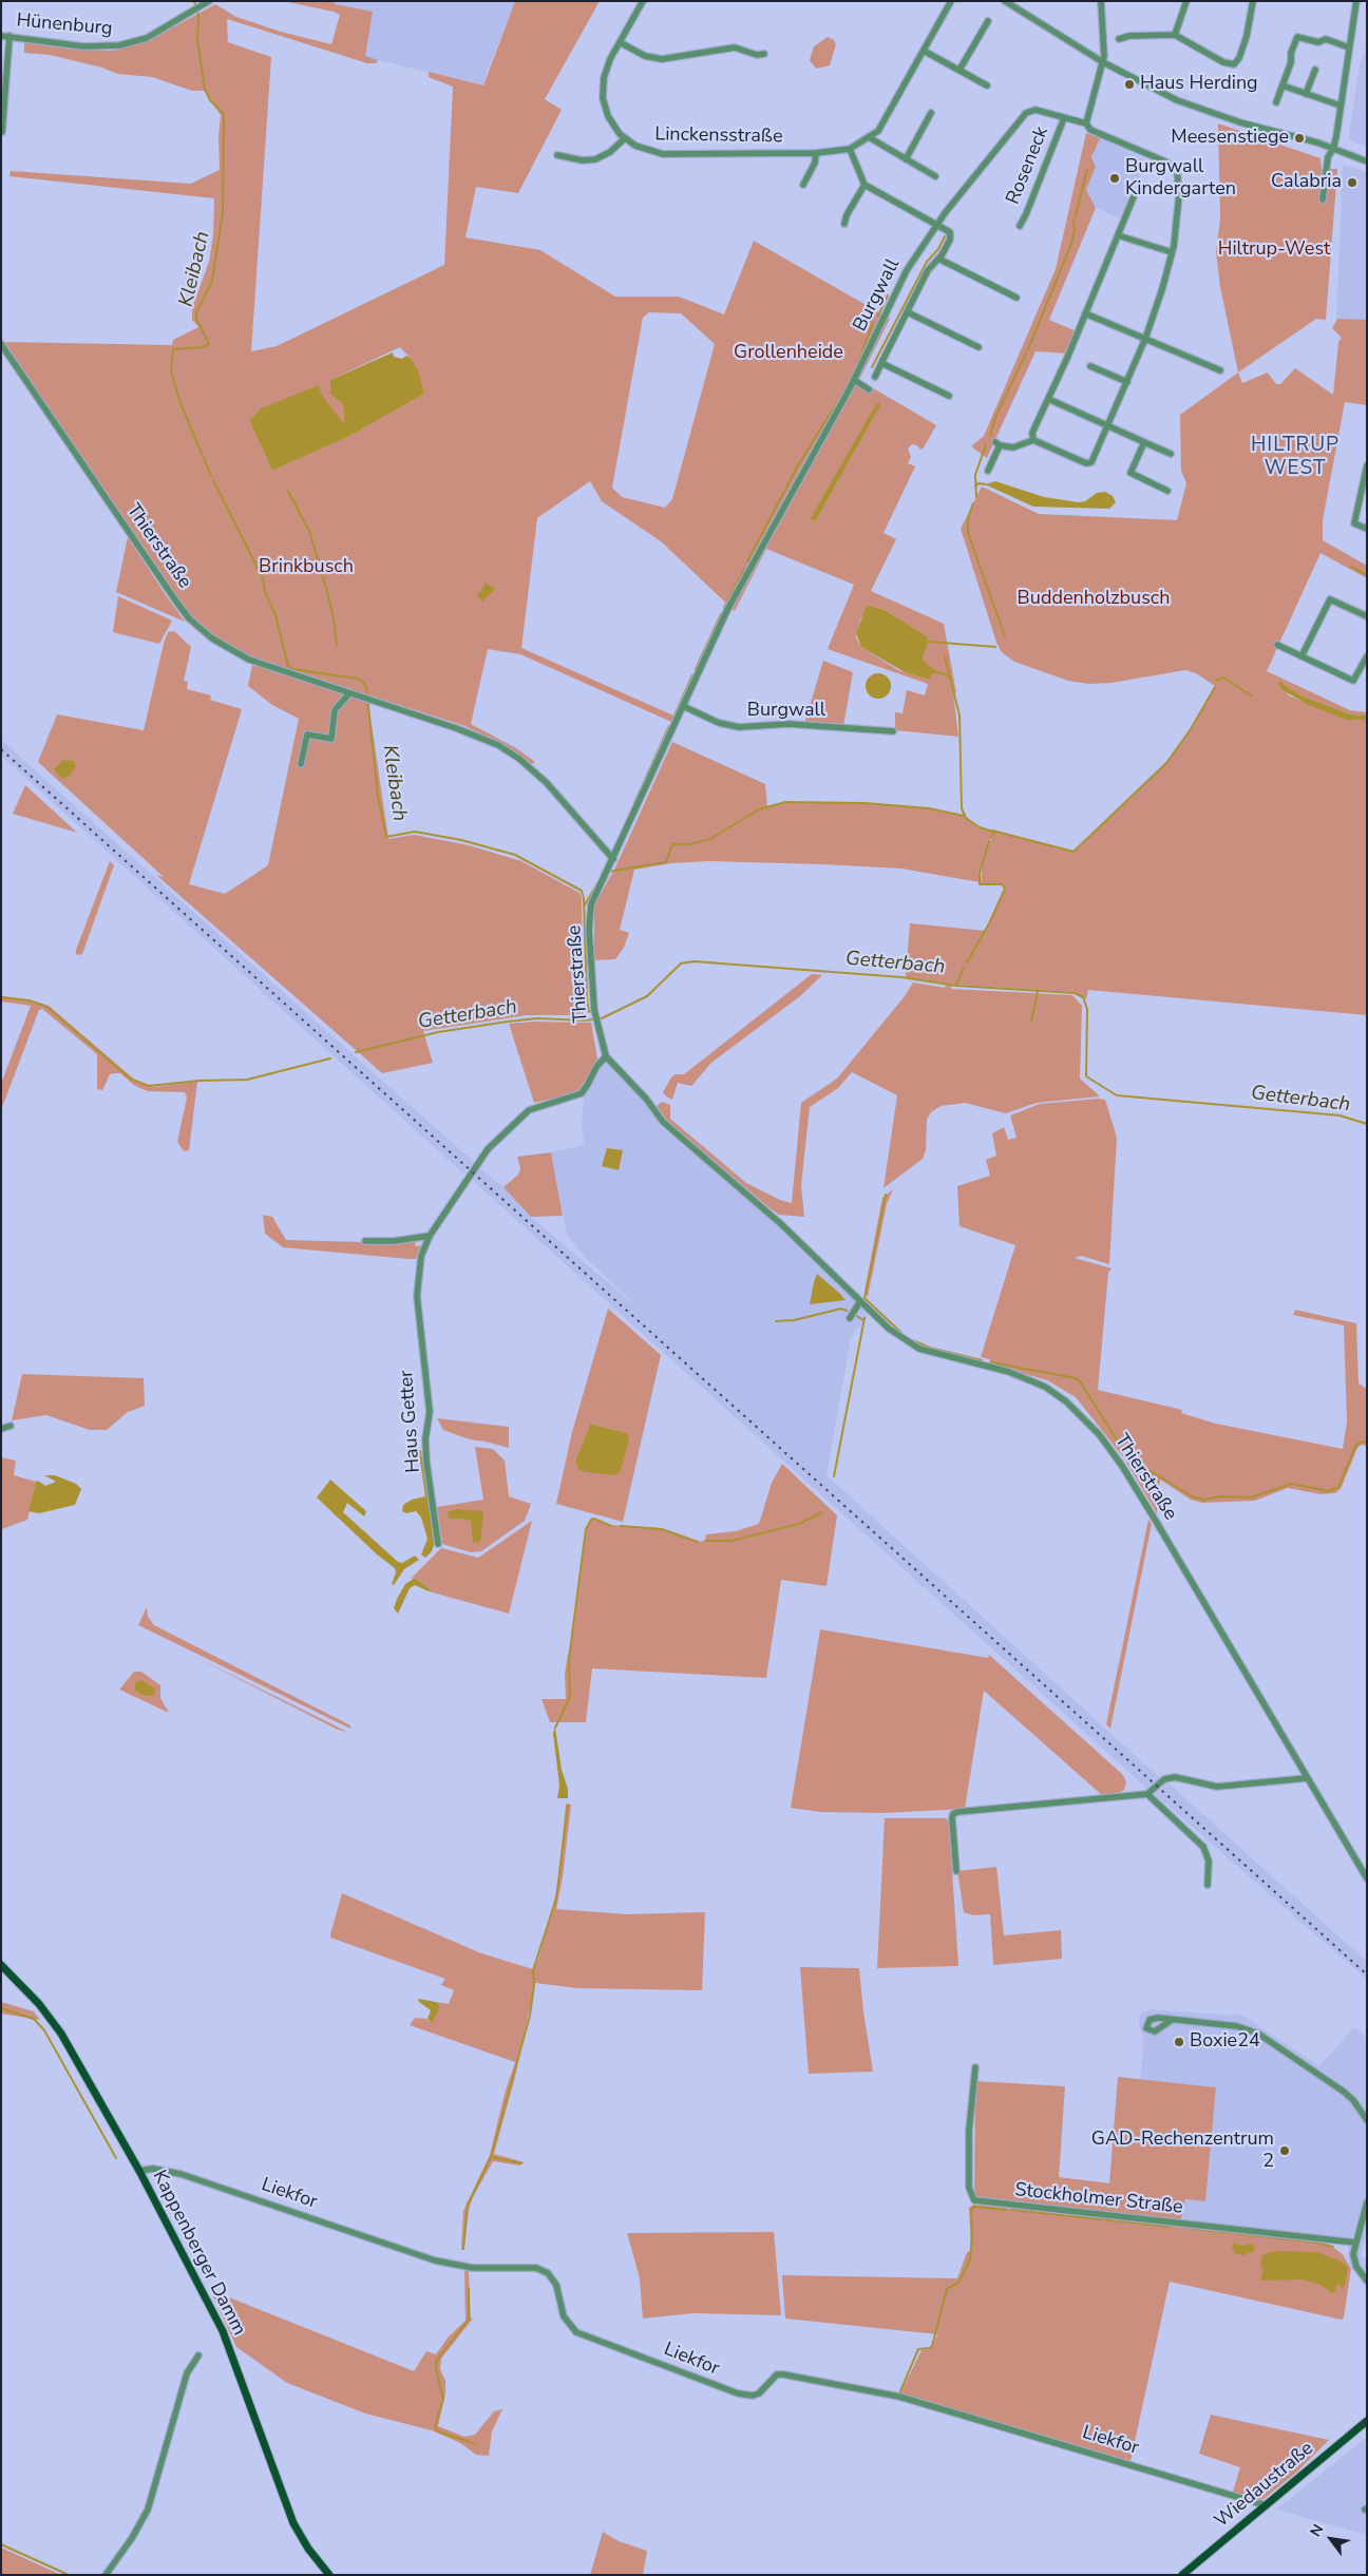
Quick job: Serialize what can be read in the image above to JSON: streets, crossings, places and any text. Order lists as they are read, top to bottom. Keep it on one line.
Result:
{"streets":{"main road":["Kappenberger Damm","Wiedaustraße"],"street":["Hünenburg","Linckensstraße","Roseneck","Burgwall","Thierstraße","Haus Getter","Liekfor","Stockholmer Straße"]},"crossings":[["Roseneck","Burgwall"],["Burgwall","Thierstraße"],["Thierstraße","Haus Getter"],["Liekfor","Kappenberger Damm"],["Liekfor","Wiedaustraße"]],"districts":["HILTRUP WEST"],"water":["Kleibach","Getterbach"],"parks":["Hiltrup-West","Grollenheide","Brinkbusch","Buddenholzbusch"],"places":["Haus Herding","Meesenstiege","Burgwall Kindergarten","Calabria","Boxie24","GAD-Rechenzentrum 2"],"north":"top left"}
